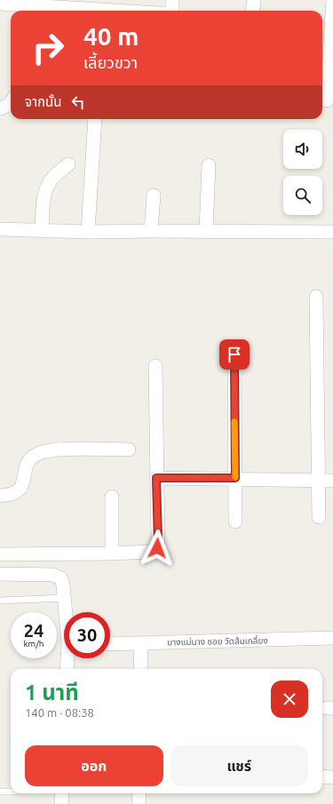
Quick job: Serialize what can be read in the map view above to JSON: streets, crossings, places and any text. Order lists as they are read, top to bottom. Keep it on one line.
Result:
{"streets":{"street":["บางแม่นาง ซอย วัดส้มเกลี้ยง"]},"page":{"turn":["40 m","เลี้ยวขวา"],"then":"จากนั้น","speed":"24 km/h","limit":"30","heading":["1 นาที","140 m · 08:38"],"buttons":["ออก","แชร์"]}}
